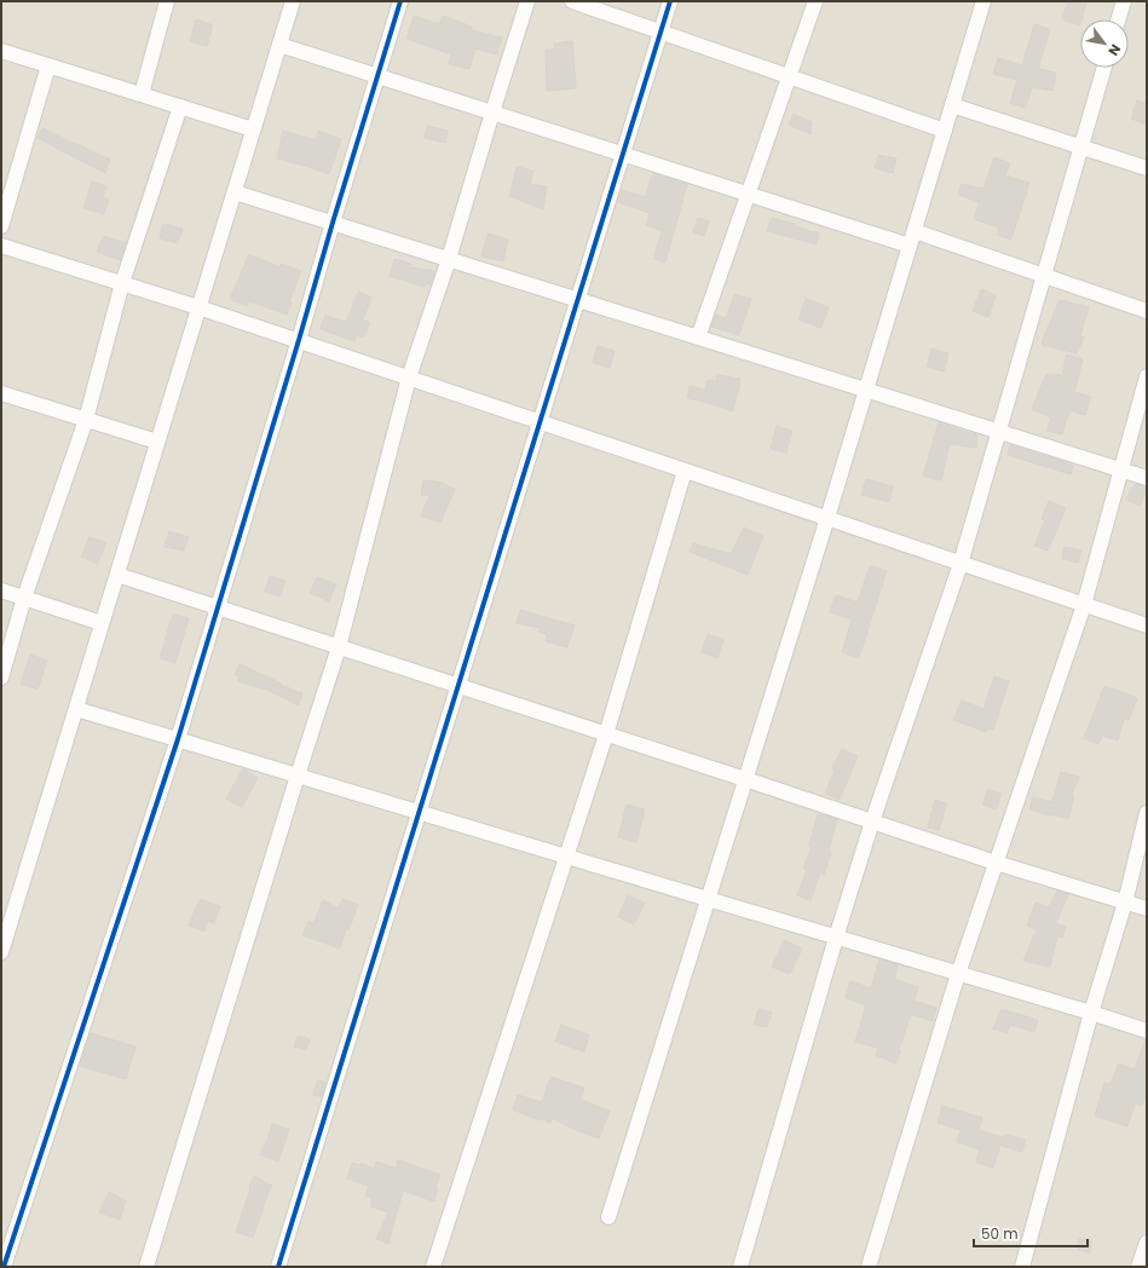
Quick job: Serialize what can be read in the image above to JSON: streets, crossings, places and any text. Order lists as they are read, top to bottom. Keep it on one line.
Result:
{"scale_bar":"50 m","north":"bottom right"}
